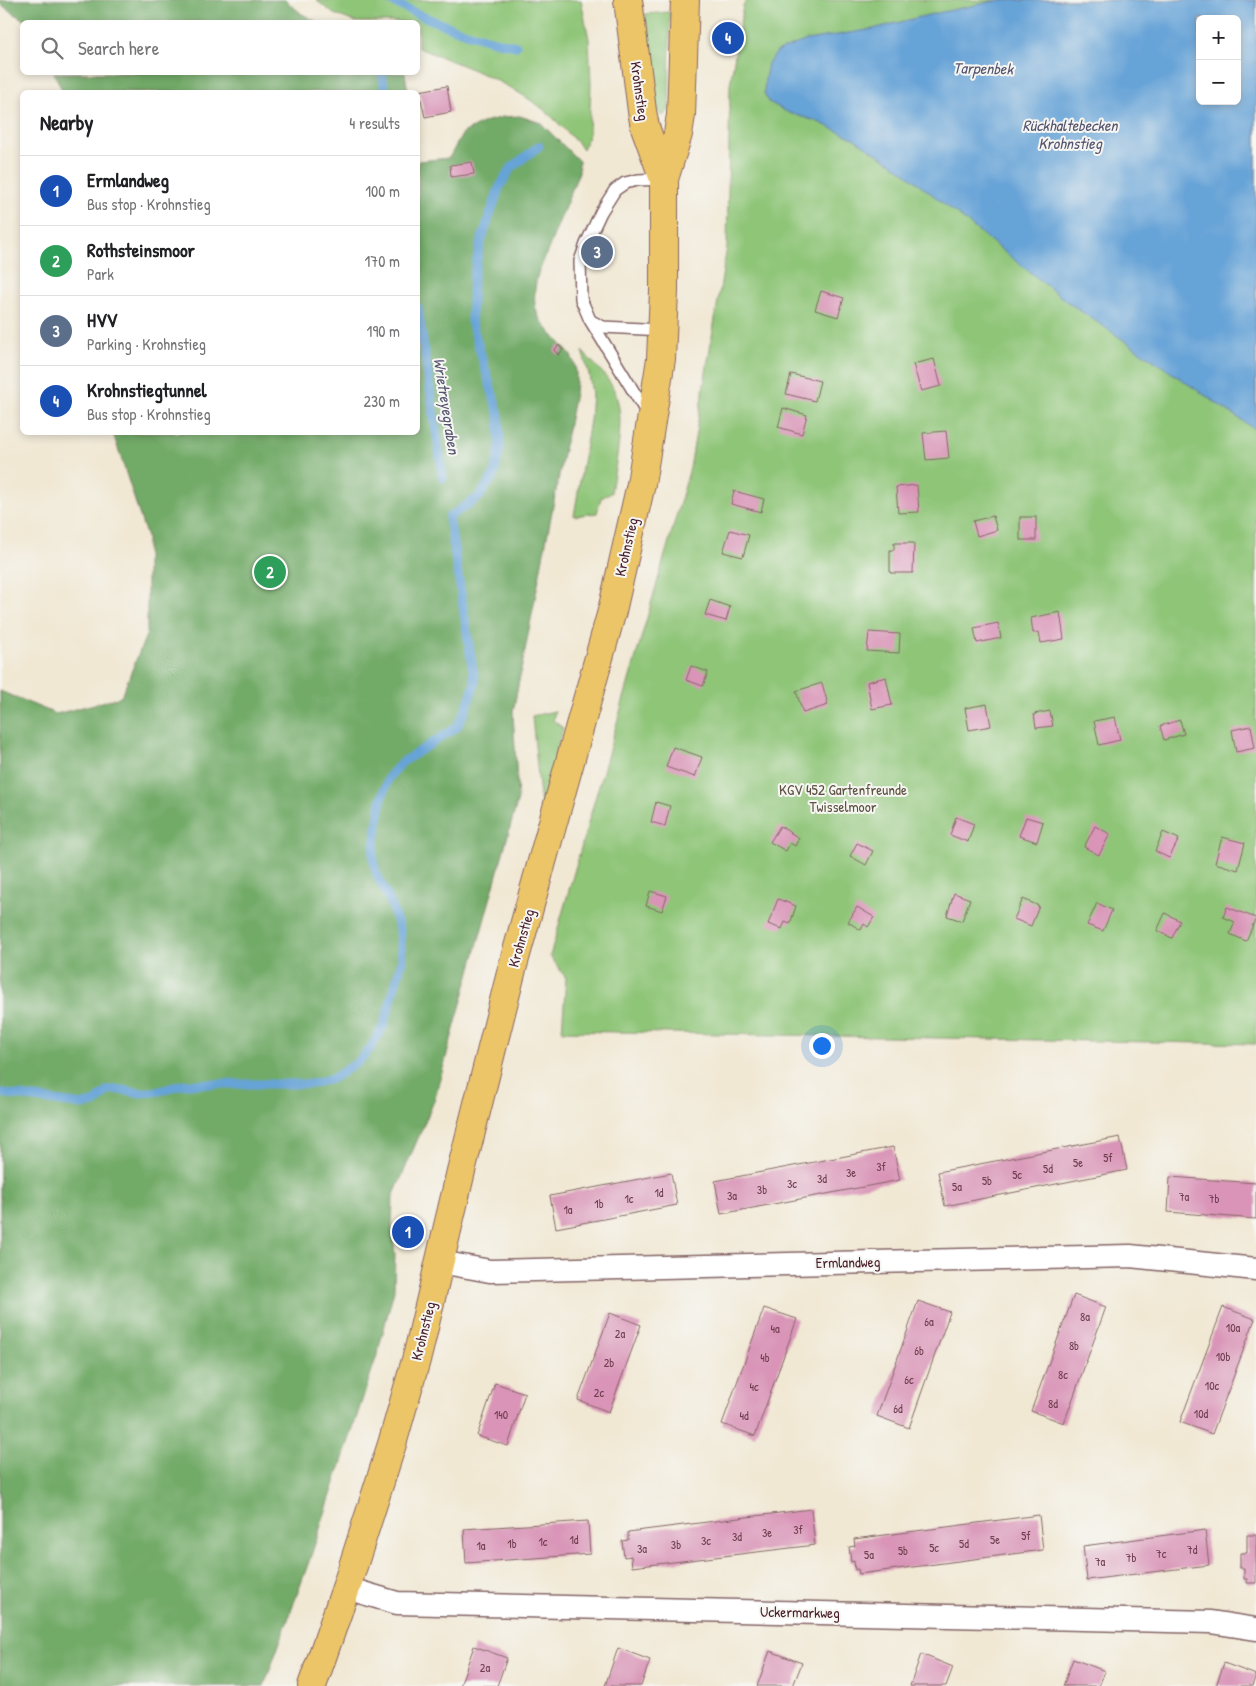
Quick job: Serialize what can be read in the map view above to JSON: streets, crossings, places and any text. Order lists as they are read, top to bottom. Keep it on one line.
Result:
{"streets":{"main road":["Krohnstieg"],"street":["Ermlandweg","Uckermarkweg"]},"crossings":[["Krohnstieg","Ermlandweg"],["Krohnstieg","Uckermarkweg"]],"water":["Tarpenbek","Rückhaltebecken Krohnstieg","Wrietreyegraben"],"parks":["KGV 452 Gartenfreunde Twisselmoor"],"house_numbers":["5f","5e","3f","5d","3e","5c","3d","5b","3c","5a","3b","1d","3a","7a","1c","7b","1b","1a","8a","6a","10a","4a","2a","8b","6b","10b","4b","2b","8c","6c","10c","4c","2c","8d","6d","10d","140","4d","3f","3e","5f","3d","1d","5e","3c","1c","1b","5d","3b","1a","5c","3a","7d","5b","7c","5a","7b","7a","2a"],"page":{"map_buttons":["+","−"],"pins":["4","3","2","1"],"search":"Search here","heading":["Nearby","4 results"],"list":[{"mark":"1","name":"Ermlandweg","note":"Bus stop · Krohnstieg","value":"100 m"},{"mark":"2","name":"Rothsteinsmoor","note":"Park","value":"170 m"},{"mark":"3","name":"HVV","note":"Parking · Krohnstieg","value":"190 m"},{"mark":"4","name":"Krohnstiegtunnel","note":"Bus stop · Krohnstieg","value":"230 m"}]}}
